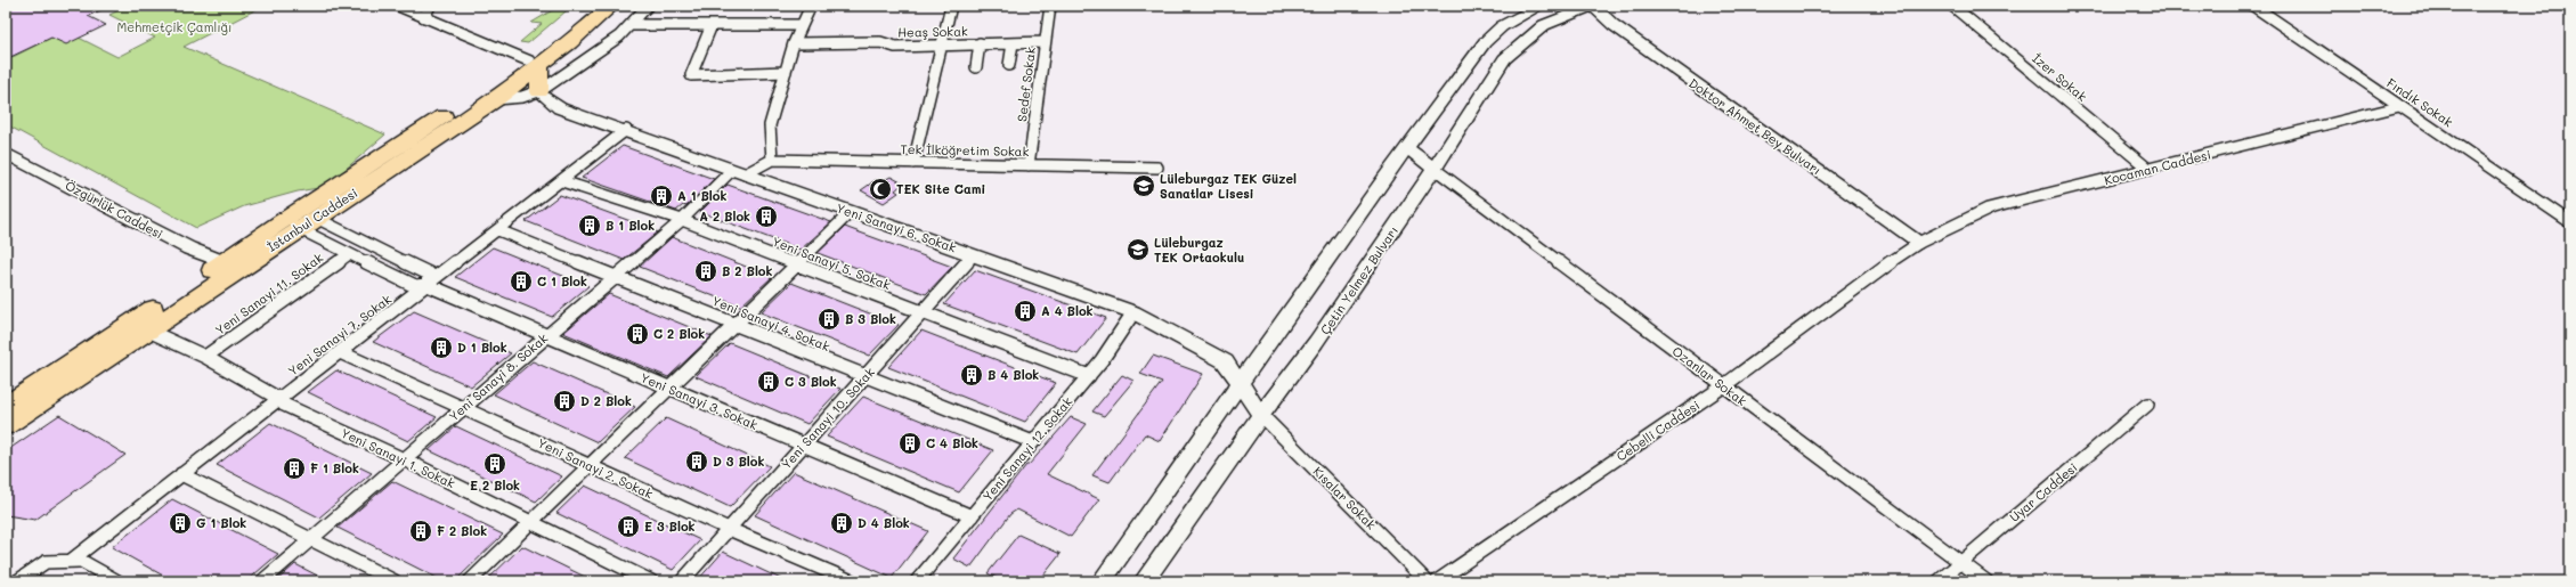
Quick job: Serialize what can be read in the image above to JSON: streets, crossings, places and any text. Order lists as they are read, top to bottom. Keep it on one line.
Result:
{"streets":{"highway":["İstanbul Caddesi"],"street":["Heaş Sokak","İzer Sokak","Sedef Sokak","Fındık Sokak","Doktor Ahmet Bey Bulvarı","Tek İlköğretim Sokak","Kocaman Caddesi","Özgürlük Caddesi","Yeni Sanayi 6. Sokak","Yeni Sanayi 5. Sokak","Çetin Yelmez Bulvarı","Yeni Sanayi 11. Sokak","Yeni Sanayi 4. Sokak","Yeni Sanayi 7. Sokak","Ozanlar Sokak","Yeni Sanayi 8. Sokak","Yeni Sanayi 3. Sokak","Yeni Sanayi 10. Sokak","Cebelli Caddesi","Yeni Sanayi 12. Sokak","Yeni Sanayi 1. Sokak","Yeni Sanayi 2. Sokak","Uyar Caddesi","Kısalar Sokak"]},"crossings":[["Heaş Sokak","Sedef Sokak"],["İzer Sokak","Kocaman Caddesi"],["Sedef Sokak","Tek İlköğretim Sokak"],["Fındık Sokak","Kocaman Caddesi"],["Doktor Ahmet Bey Bulvarı","Kocaman Caddesi"],["Doktor Ahmet Bey Bulvarı","Çetin Yelmez Bulvarı"],["Doktor Ahmet Bey Bulvarı","Cebelli Caddesi"],["Tek İlköğretim Sokak","Yeni Sanayi 8. Sokak"],["Kocaman Caddesi","Cebelli Caddesi"],["Özgürlük Caddesi","İstanbul Caddesi"],["İstanbul Caddesi","Yeni Sanayi 3. Sokak"],["İstanbul Caddesi","Yeni Sanayi 1. Sokak"],["Yeni Sanayi 6. Sokak","Çetin Yelmez Bulvarı"],["Yeni Sanayi 6. Sokak","Yeni Sanayi 7. Sokak"],["Yeni Sanayi 6. Sokak","Yeni Sanayi 8. Sokak"],["Yeni Sanayi 6. Sokak","Yeni Sanayi 10. Sokak"],["Yeni Sanayi 6. Sokak","Yeni Sanayi 12. Sokak"],["Yeni Sanayi 6. Sokak","Kısalar Sokak"],["Yeni Sanayi 5. Sokak","Yeni Sanayi 7. Sokak"],["Yeni Sanayi 5. Sokak","Yeni Sanayi 8. Sokak"],["Yeni Sanayi 5. Sokak","Yeni Sanayi 10. Sokak"],["Yeni Sanayi 5. Sokak","Yeni Sanayi 12. Sokak"],["Çetin Yelmez Bulvarı","Ozanlar Sokak"],["Çetin Yelmez Bulvarı","Kısalar Sokak"],["Yeni Sanayi 11. Sokak","Yeni Sanayi 3. Sokak"],["Yeni Sanayi 11. Sokak","Yeni Sanayi 1. Sokak"],["Yeni Sanayi 4. Sokak","Yeni Sanayi 7. Sokak"],["Yeni Sanayi 4. Sokak","Yeni Sanayi 8. Sokak"],["Yeni Sanayi 4. Sokak","Yeni Sanayi 10. Sokak"],["Yeni Sanayi 4. Sokak","Yeni Sanayi 12. Sokak"],["Yeni Sanayi 7. Sokak","Yeni Sanayi 3. Sokak"],["Yeni Sanayi 7. Sokak","Yeni Sanayi 1. Sokak"],["Yeni Sanayi 7. Sokak","Yeni Sanayi 2. Sokak"],["Ozanlar Sokak","Cebelli Caddesi"],["Ozanlar Sokak","Uyar Caddesi"],["Yeni Sanayi 8. Sokak","Yeni Sanayi 3. Sokak"],["Yeni Sanayi 8. Sokak","Yeni Sanayi 1. Sokak"],["Yeni Sanayi 8. Sokak","Yeni Sanayi 2. Sokak"],["Yeni Sanayi 3. Sokak","Yeni Sanayi 10. Sokak"],["Yeni Sanayi 3. Sokak","Yeni Sanayi 12. Sokak"],["Yeni Sanayi 10. Sokak","Yeni Sanayi 2. Sokak"]],"parks":["Mehmetçik Çamlığı"],"places":{"school or university":["Lüleburgaz TEK Güzel Sanatlar Lisesi","Lüleburgaz TEK Ortaokulu"],"mosque":["TEK Site Cami"],"building":["A 1 Blok","A 2 Blok","B 1 Blok","B 2 Blok","C 1 Blok","A 4 Blok","B 3 Blok","C 2 Blok","D 1 Blok","B 4 Blok","C 3 Blok","D 2 Blok","C 4 Blok","D 3 Blok","E 2 Blok","F 1 Blok","G 1 Blok","D 4 Blok","E 3 Blok","F 2 Blok"]}}
